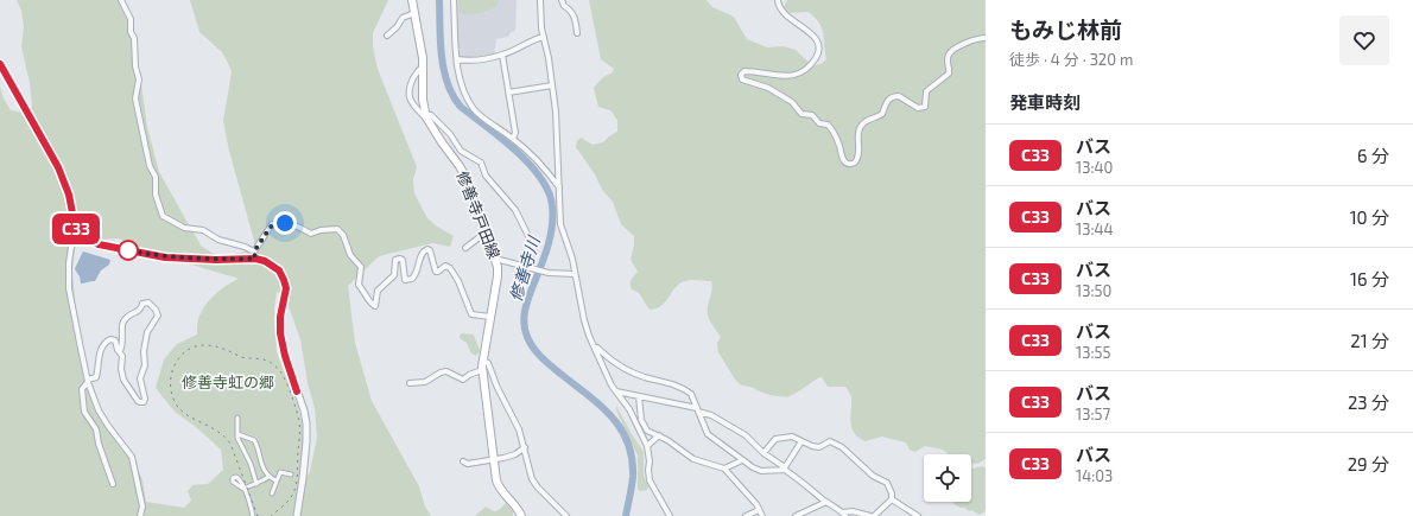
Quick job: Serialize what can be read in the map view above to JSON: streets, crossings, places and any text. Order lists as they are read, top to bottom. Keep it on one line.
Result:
{"streets":{"main road":["修善寺戸田線"]},"water":["修善寺川"],"parks":["修善寺虹の郷"],"lines":["bus line C33"],"page":{"on_map":"C33","heading":[["もみじ林前","徒歩 · 4 分 · 320 m"],"発車時刻"],"list":[{"mark":"C33","name":"バス","note":"13:40","value":"6 分"},{"mark":"C33","name":"バス","note":"13:44","value":"10 分"},{"mark":"C33","name":"バス","note":"13:50","value":"16 分"},{"mark":"C33","name":"バス","note":"13:55","value":"21 分"},{"mark":"C33","name":"バス","note":"13:57","value":"23 分"},{"mark":"C33","name":"バス","note":"14:03","value":"29 分"}]}}
